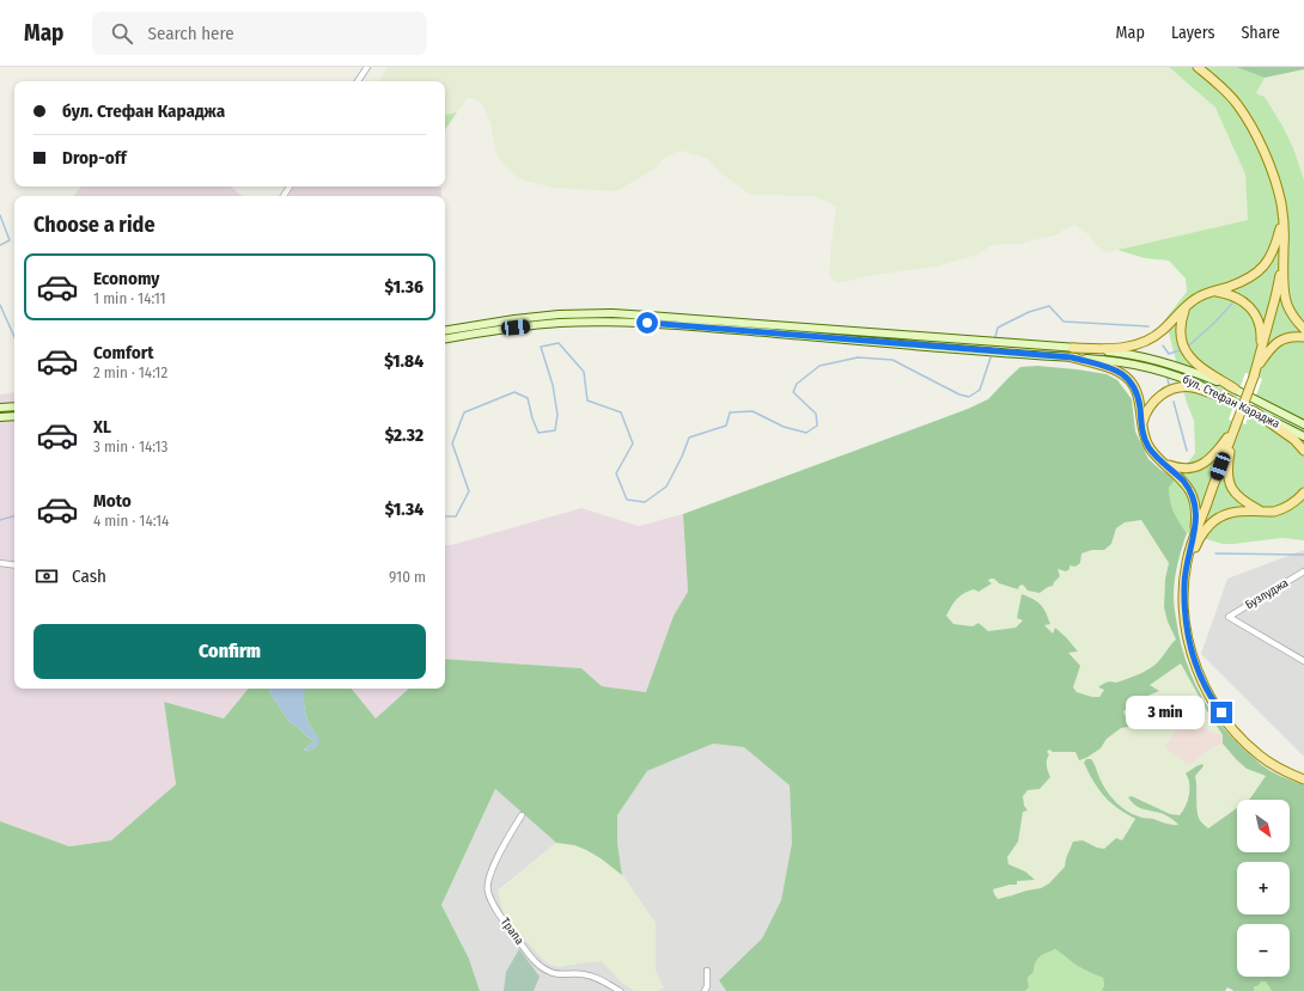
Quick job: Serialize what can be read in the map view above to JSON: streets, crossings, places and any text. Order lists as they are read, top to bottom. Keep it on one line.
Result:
{"streets":{"main road":["бул. Стефан Караджа"],"street":["Бузлуджа","Трапа"]},"north":"bottom right","page":{"header":"Map","search":"Search here","nav":["Map","Layers","Share"],"banner":["бул. Стефан Караджа","Drop-off"],"heading":"Choose a ride","list":[{"name":"Economy","note":"1 min · 14:11","value":"$1.36"},{"name":"Comfort","note":"2 min · 14:12","value":"$1.84"},{"name":"XL","note":"3 min · 14:13","value":"$2.32"},{"name":"Moto","note":"4 min · 14:14","value":"$1.34"}],"pay":["Cash","910 m"],"buttons":"Confirm","bubble":"3 min","map_buttons":["+","−"]}}
